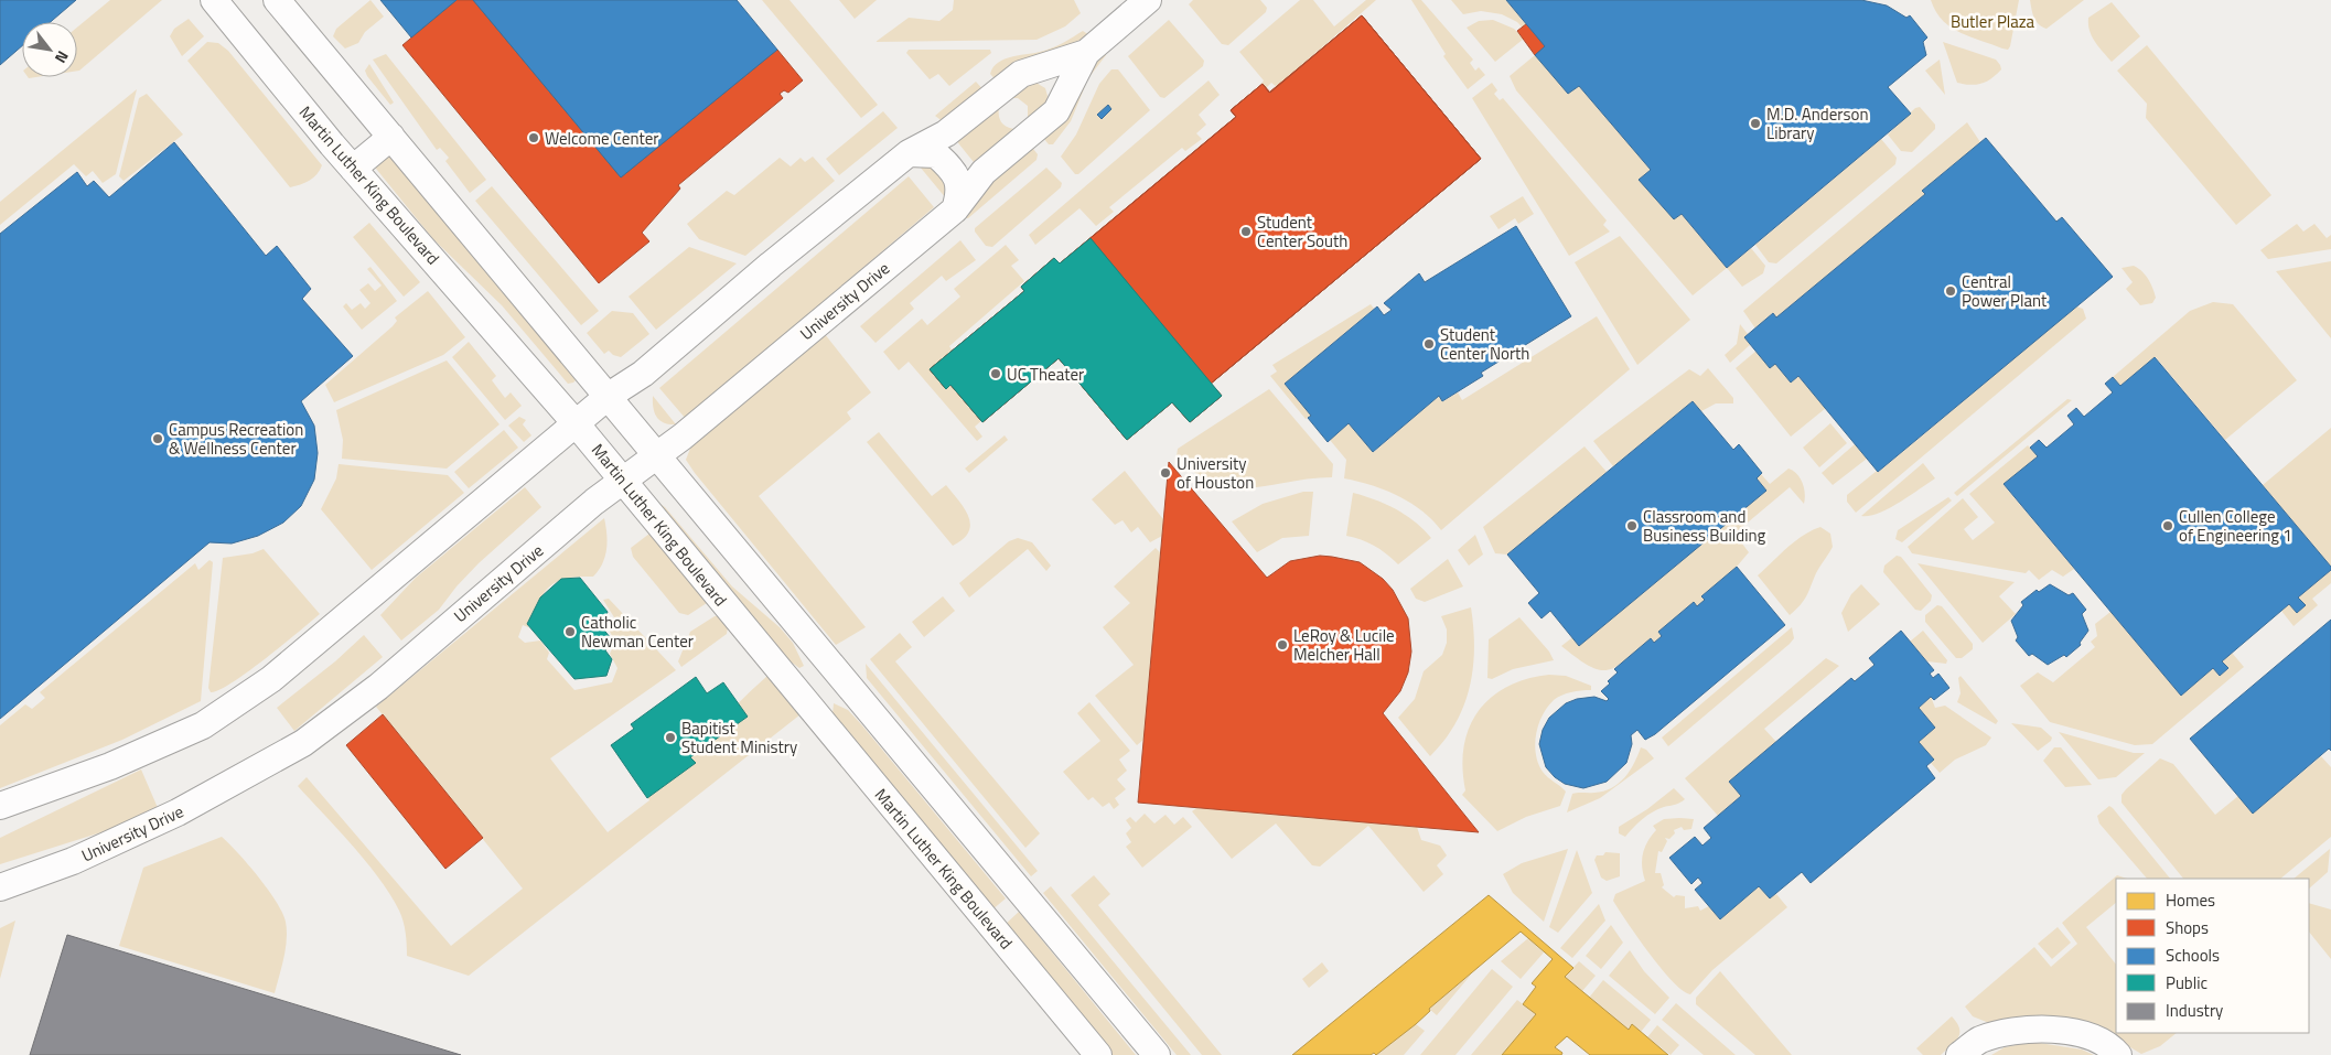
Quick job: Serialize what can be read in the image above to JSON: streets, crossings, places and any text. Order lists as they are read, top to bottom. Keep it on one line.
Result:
{"streets":{"street":["Martin Luther King Boulevard","University Drive"]},"crossings":[["Martin Luther King Boulevard","University Drive"]],"parks":["Butler Plaza"],"places":["M.D. Anderson Library","Welcome Center","Student Center South","Central Power Plant","Student Center North","UC Theater","Campus Recreation & Wellness Center","University of Houston","Classroom and Business Building","Cullen College of Engineering 1","Catholic Newman Center","LeRoy & Lucile Melcher Hall","Bapitist Student Ministry"],"legend":["Homes","Shops","Schools","Public","Industry"],"north":"bottom right"}
